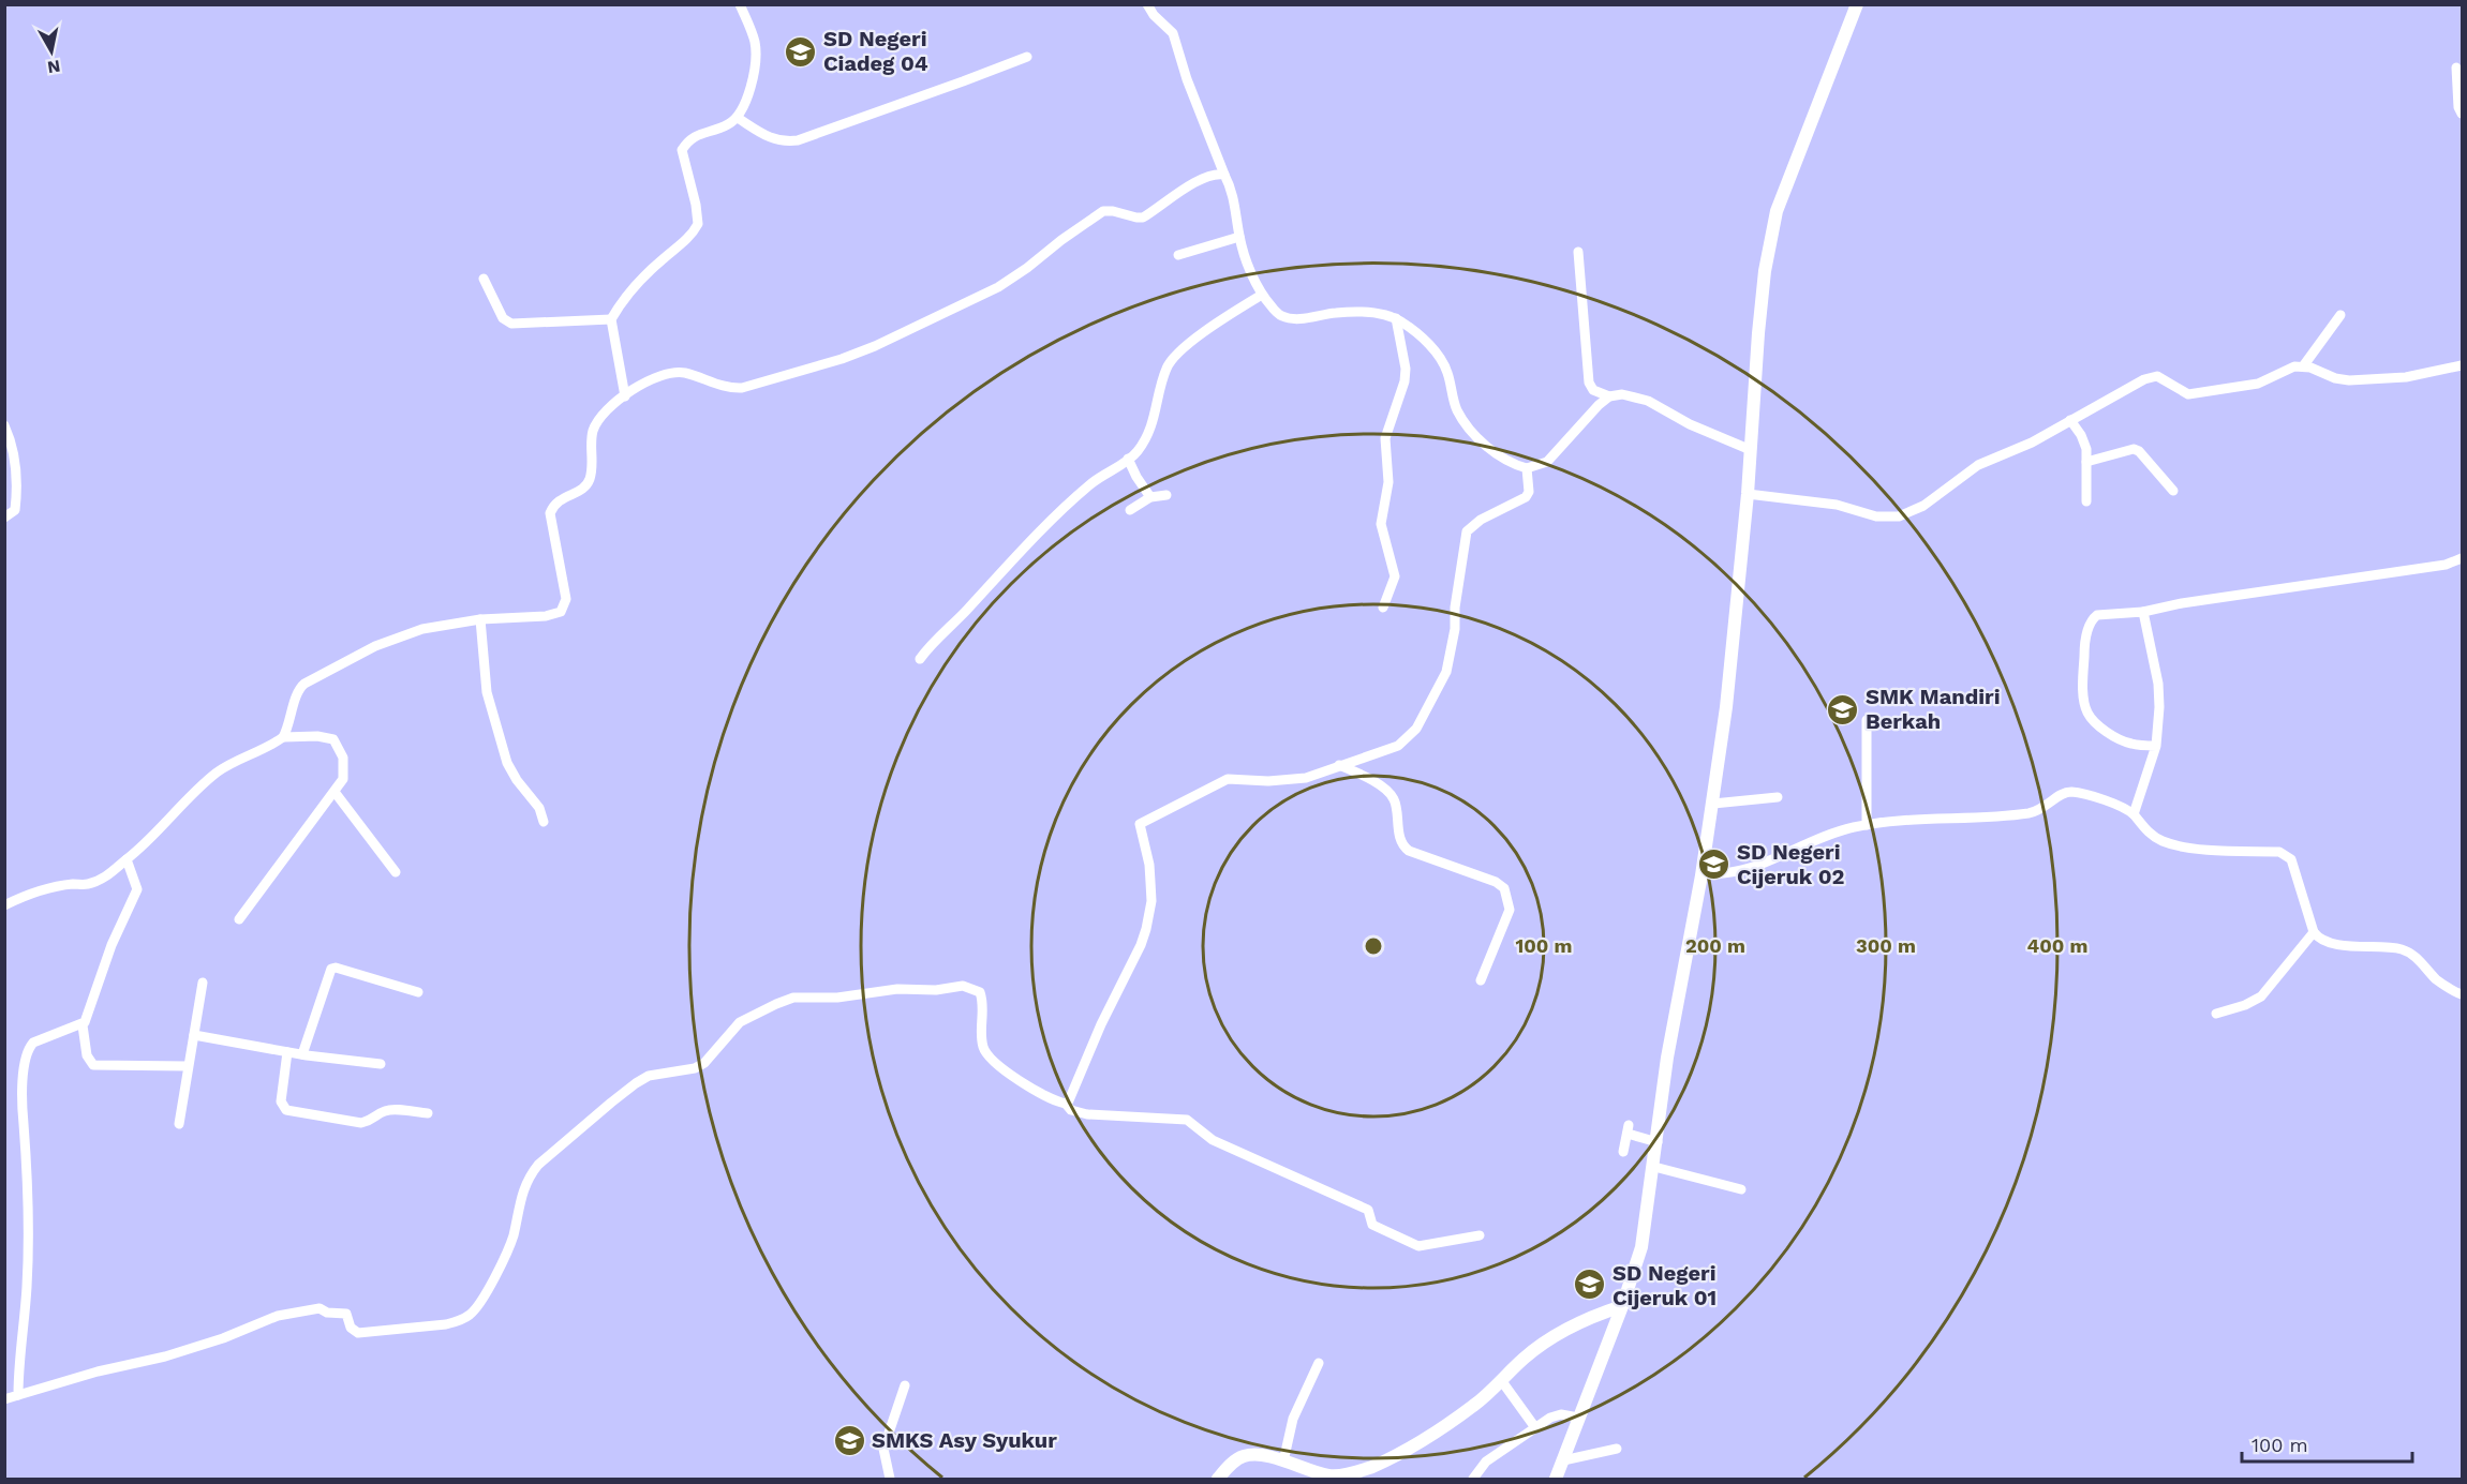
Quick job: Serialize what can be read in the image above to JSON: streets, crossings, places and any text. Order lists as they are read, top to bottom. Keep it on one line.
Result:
{"places":{"school or university":["SD Negeri Ciadeg 04","SMK Mandiri Berkah","SD Negeri Cijeruk 02","SD Negeri Cijeruk 01","SMKS Asy Syukur"]},"scale_bar":"100 m","north":"bottom","rings":["100 m","200 m","300 m","400 m"]}
